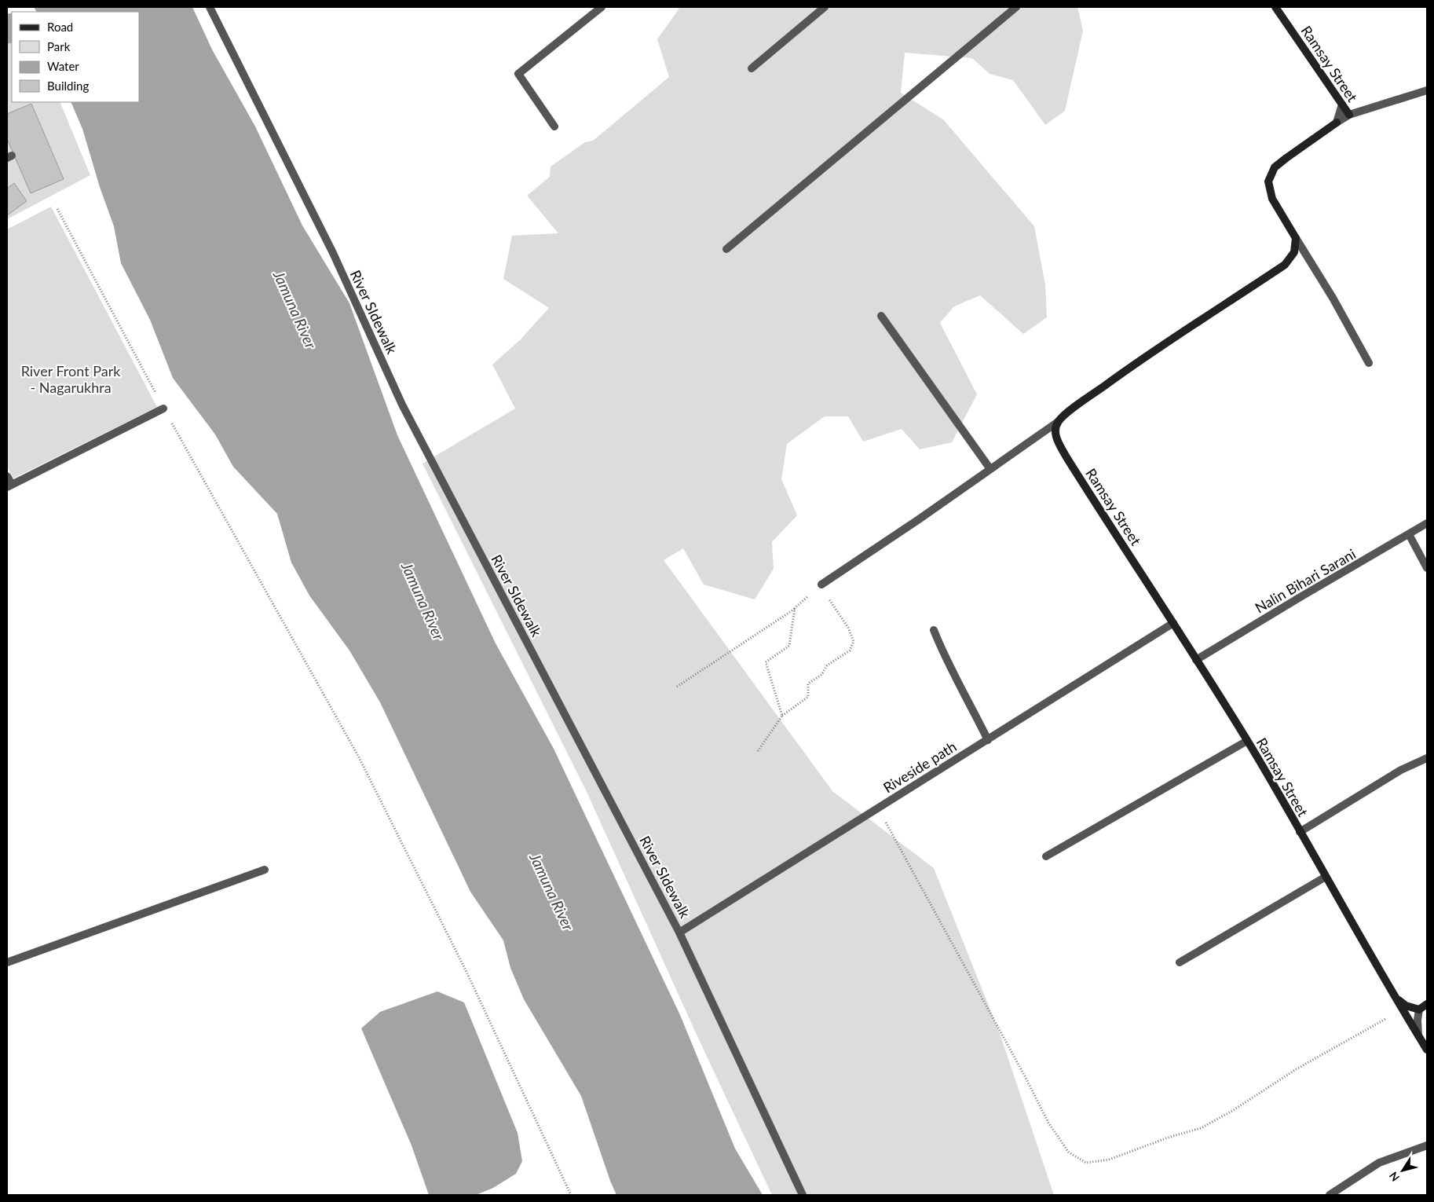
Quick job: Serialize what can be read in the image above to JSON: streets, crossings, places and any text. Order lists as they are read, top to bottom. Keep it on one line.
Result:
{"streets":{"street":["Ramsay Street","River SIdewalk","Nalin Bihari Sarani","Riveside path"]},"crossings":[["Ramsay Street","Nalin Bihari Sarani"],["Ramsay Street","Riveside path"],["River SIdewalk","Riveside path"]],"water":["Jamuna River"],"parks":["River Front Park - Nagarukhra"],"legend":["Road","Park","Water","Building"],"north":"bottom left"}
